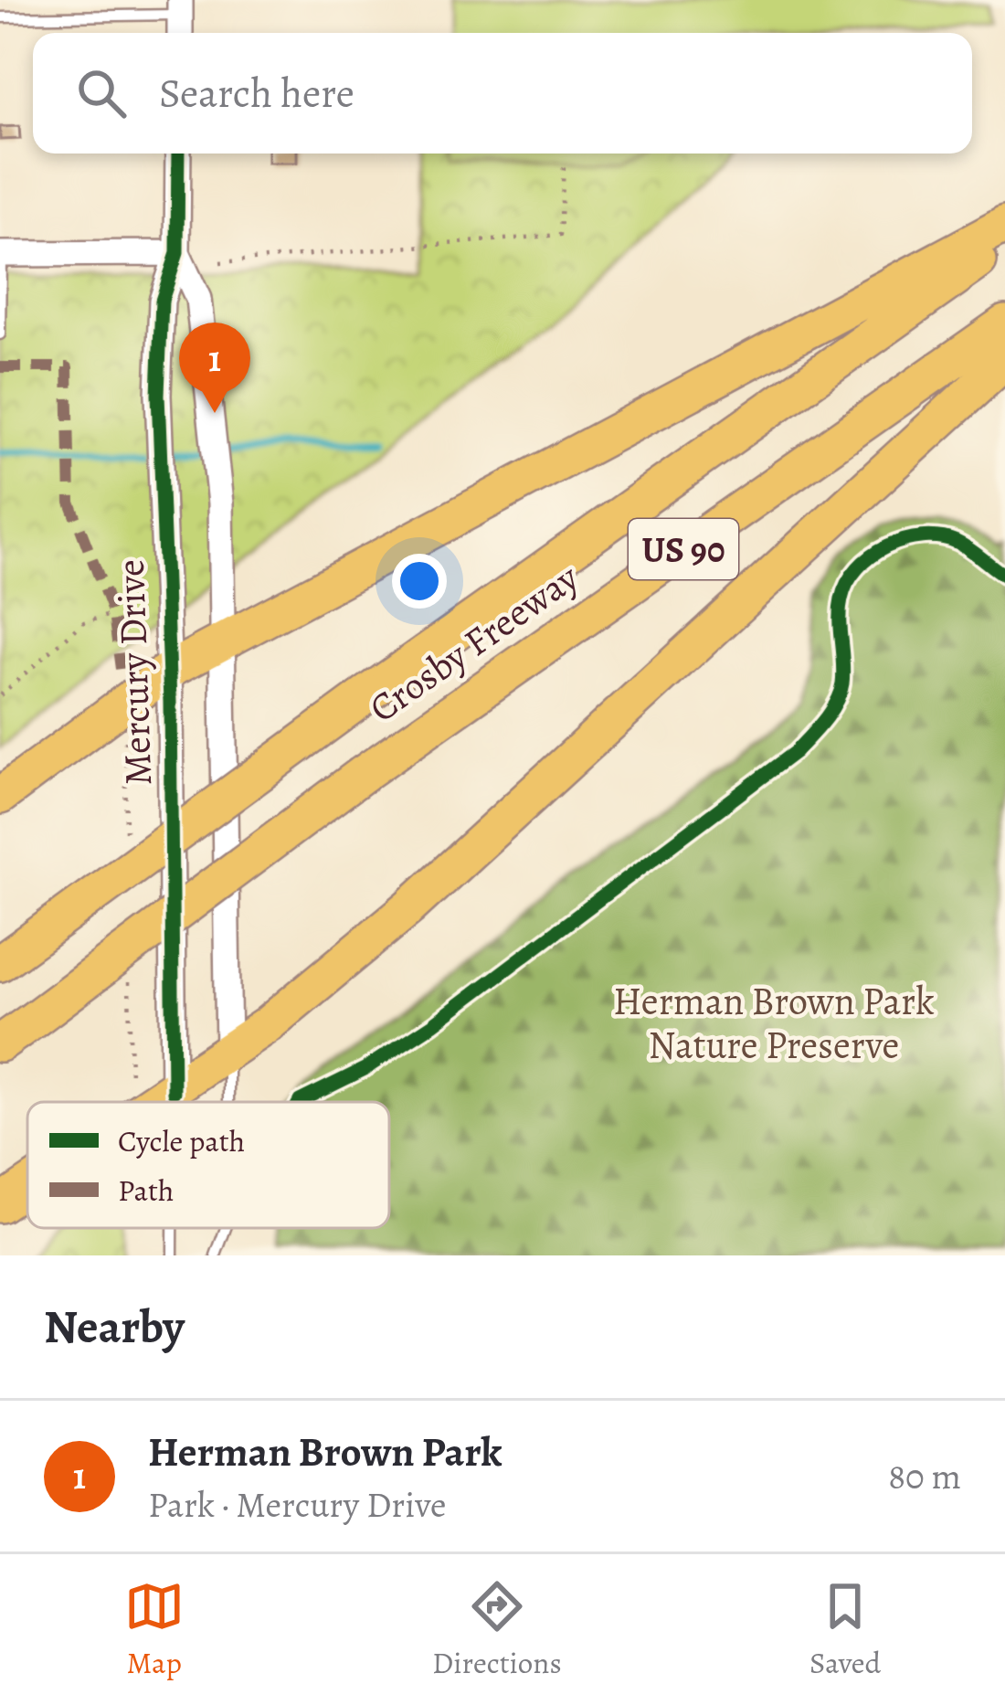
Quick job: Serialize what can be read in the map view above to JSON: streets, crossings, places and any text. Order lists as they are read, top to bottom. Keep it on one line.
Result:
{"streets":{"highway":["US 90","Crosby Freeway"],"street":["Mercury Drive"]},"parks":["Herman Brown Park Nature Preserve"],"legend":["Cycle path","Path"],"page":{"search":"Search here","pins":"1","heading":"Nearby","list":[{"mark":"1","name":"Herman Brown Park","note":"Park · Mercury Drive","value":"80 m"}],"nav":["Map","Directions","Saved"]}}
